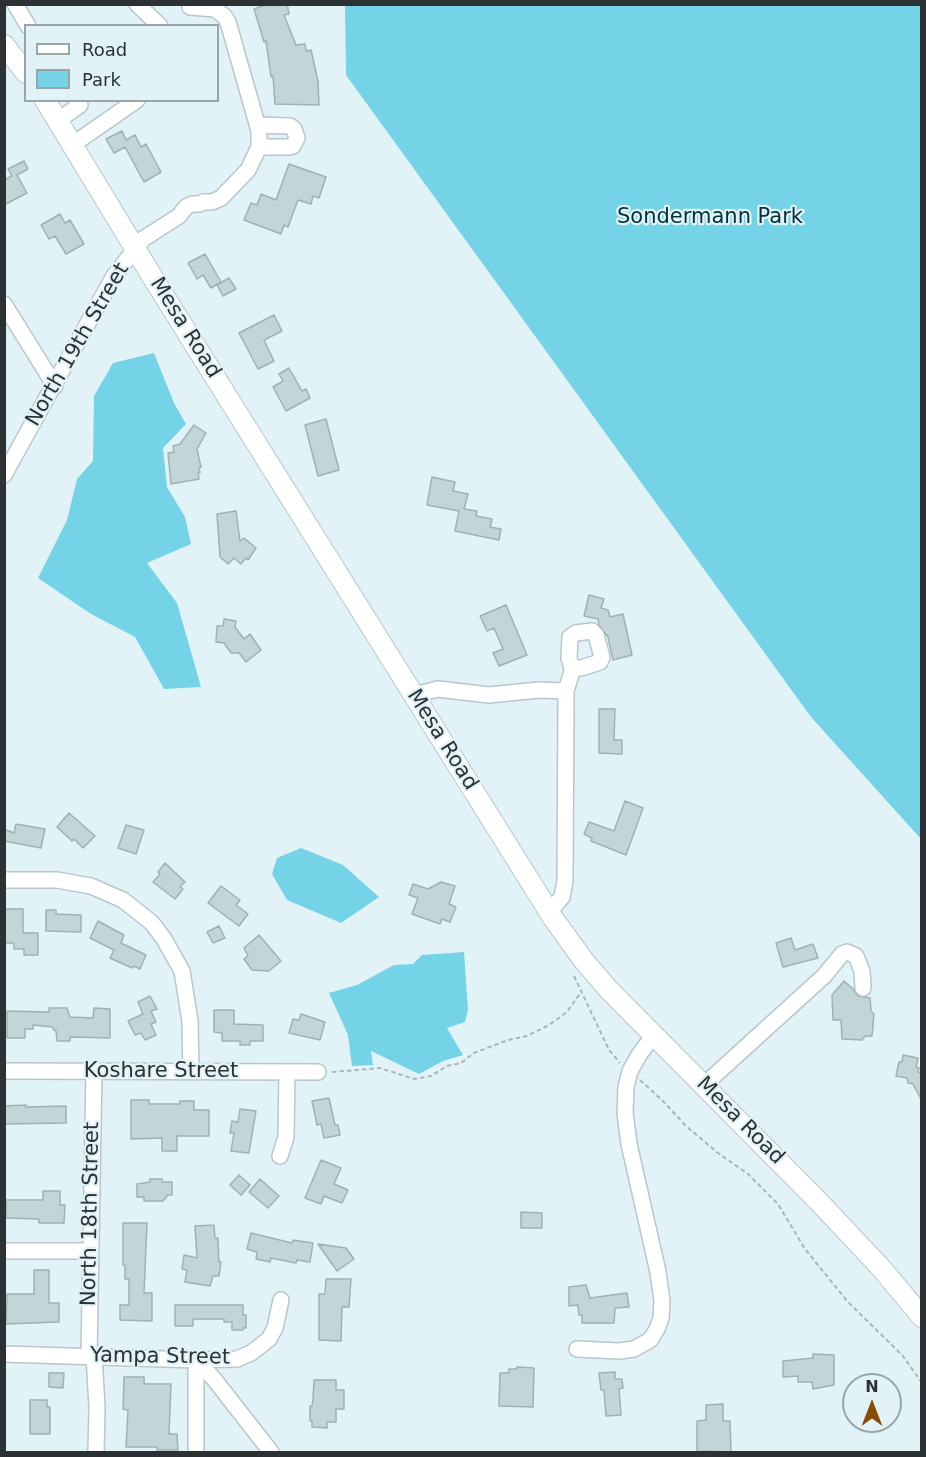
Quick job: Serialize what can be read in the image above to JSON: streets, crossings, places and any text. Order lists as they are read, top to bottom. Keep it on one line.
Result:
{"streets":{"main road":["Mesa Road"],"street":["North 19th Street","Koshare Street","North 18th Street","Yampa Street"]},"crossings":[["Mesa Road","North 19th Street"],["Koshare Street","North 18th Street"],["North 18th Street","Yampa Street"]],"parks":["Sondermann Park"],"legend":["Road","Park"],"north":"top"}
